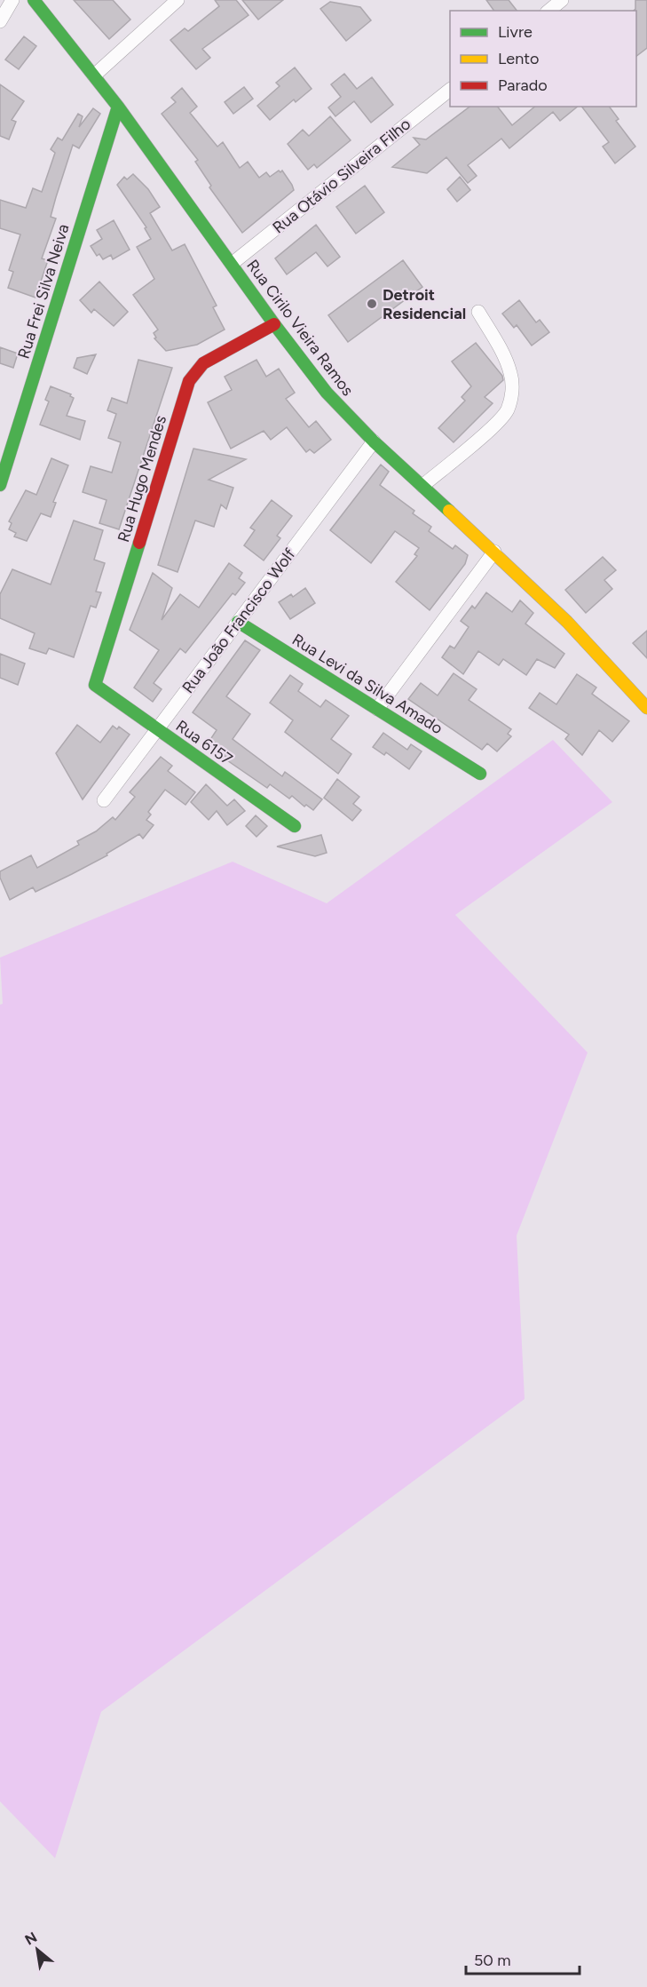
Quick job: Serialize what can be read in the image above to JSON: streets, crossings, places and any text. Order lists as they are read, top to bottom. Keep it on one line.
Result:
{"streets":{"street":["Rua Otávio Silveira Filho","Rua Frei Silva Neiva","Rua Cirilo Vieira Ramos","Rua Hugo Mendes","Rua João Francisco Wolf","Rua Levi da Silva Amado","Rua 6157"]},"crossings":[["Rua Otávio Silveira Filho","Rua Cirilo Vieira Ramos"],["Rua Frei Silva Neiva","Rua Cirilo Vieira Ramos"],["Rua Cirilo Vieira Ramos","Rua Hugo Mendes"],["Rua Cirilo Vieira Ramos","Rua João Francisco Wolf"],["Rua Hugo Mendes","Rua 6157"],["Rua João Francisco Wolf","Rua Levi da Silva Amado"],["Rua João Francisco Wolf","Rua 6157"]],"places":["Detroit Residencial"],"legend":["Livre","Lento","Parado"],"scale_bar":"50 m","north":"top left"}
